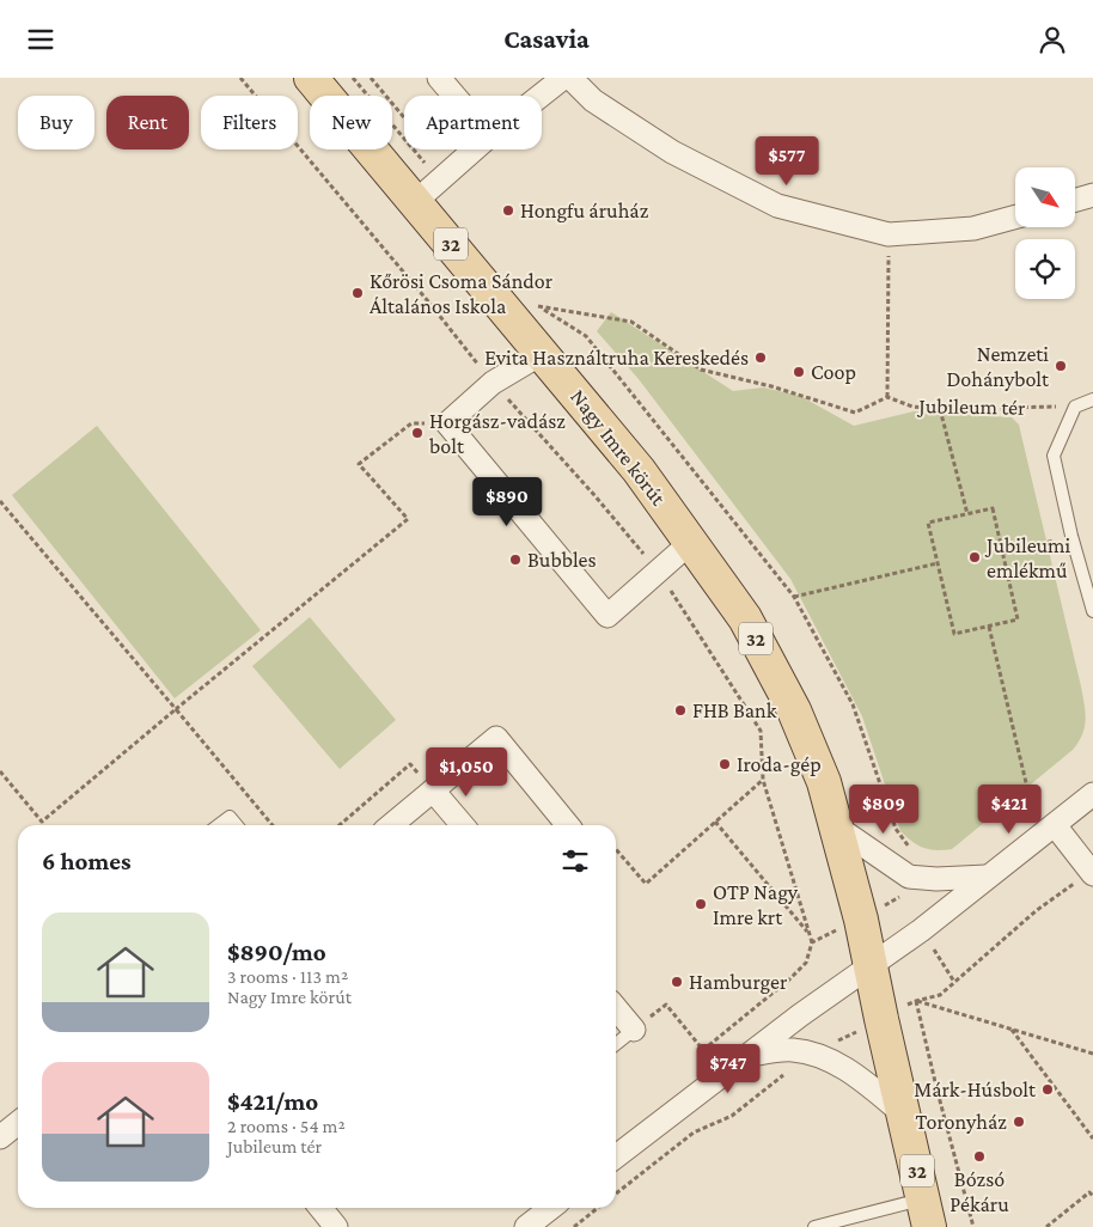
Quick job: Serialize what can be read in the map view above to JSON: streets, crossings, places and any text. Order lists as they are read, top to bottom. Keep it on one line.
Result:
{"streets":{"main road":["32","Nagy Imre körút"],"path":["Jubileum tér"]},"crossings":[["32","Nagy Imre körút"]],"places":["Hongfu áruház","Kőrösi Csoma Sándor Általános Iskola","Evita Használtruha Kereskedés","Nemzeti Dohánybolt","Coop","Horgász-vadász bolt","Jubileumi emlékmű","Bubbles","FHB Bank","Iroda-gép","OTP Nagy Imre krt","Hamburger","Márk-Húsbolt","Toronyház","Bózsó Pékáru"],"north":"bottom right","page":{"header":"Casavia","chip":["Buy","Rent","Filters","New","Apartment"],"price":["$577","$890","$1,050","$809","$421","$747"],"heading":"6 homes","list":[{"name":"$890/mo","note":"3 rooms · 113 m² · Nagy Imre körút"},{"name":"$421/mo","note":"2 rooms · 54 m² · Jubileum tér"}]}}
